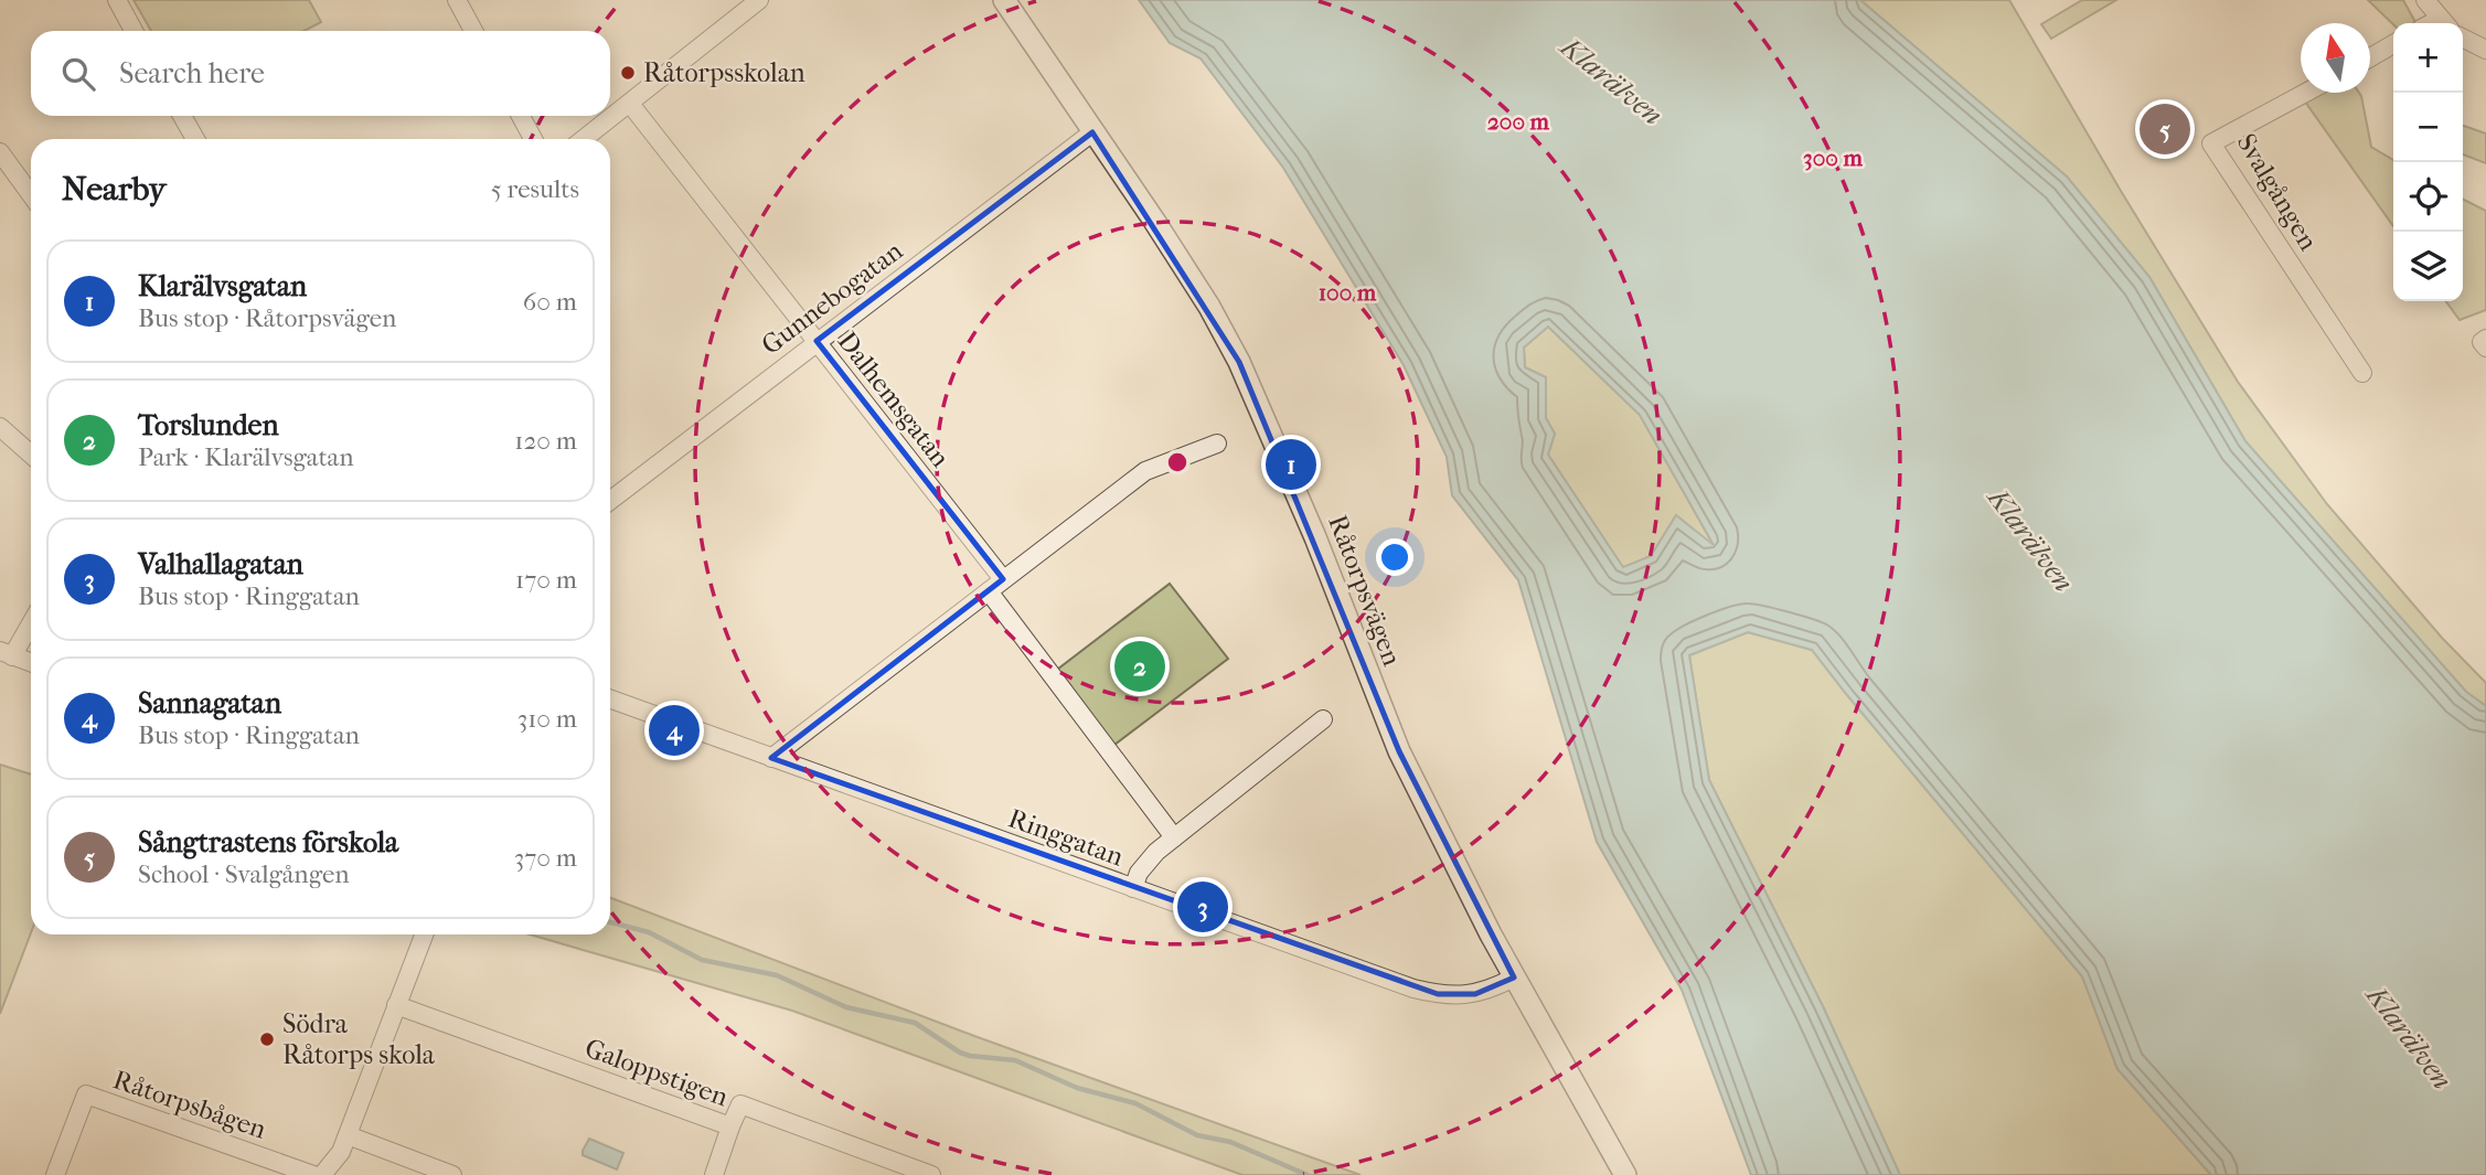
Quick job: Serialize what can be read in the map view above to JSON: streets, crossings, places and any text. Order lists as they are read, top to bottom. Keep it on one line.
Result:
{"streets":{"street":["Svalgången","Gunnebogatan","Dalhemsgatan","Råtorpsvägen","Ringgatan","Galoppstigen","Råtorpsbågen"]},"crossings":[["Gunnebogatan","Dalhemsgatan"],["Gunnebogatan","Råtorpsvägen"],["Råtorpsvägen","Ringgatan"]],"water":["Klarälven"],"places":["Råtorpsskolan","Södra Råtorps skola"],"north":"top","page":{"map_buttons":["+","−"],"search":"Search here","pins":["5","1","2","4","3"],"heading":["Nearby","5 results"],"list":[{"mark":"1","name":"Klarälvsgatan","note":"Bus stop · Råtorpsvägen","value":"60 m"},{"mark":"2","name":"Torslunden","note":"Park · Klarälvsgatan","value":"120 m"},{"mark":"3","name":"Valhallagatan","note":"Bus stop · Ringgatan","value":"170 m"},{"mark":"4","name":"Sannagatan","note":"Bus stop · Ringgatan","value":"310 m"},{"mark":"5","name":"Sångtrastens förskola","note":"School · Svalgången","value":"370 m"}]},"rings":["200 m","300 m","100 m"]}
